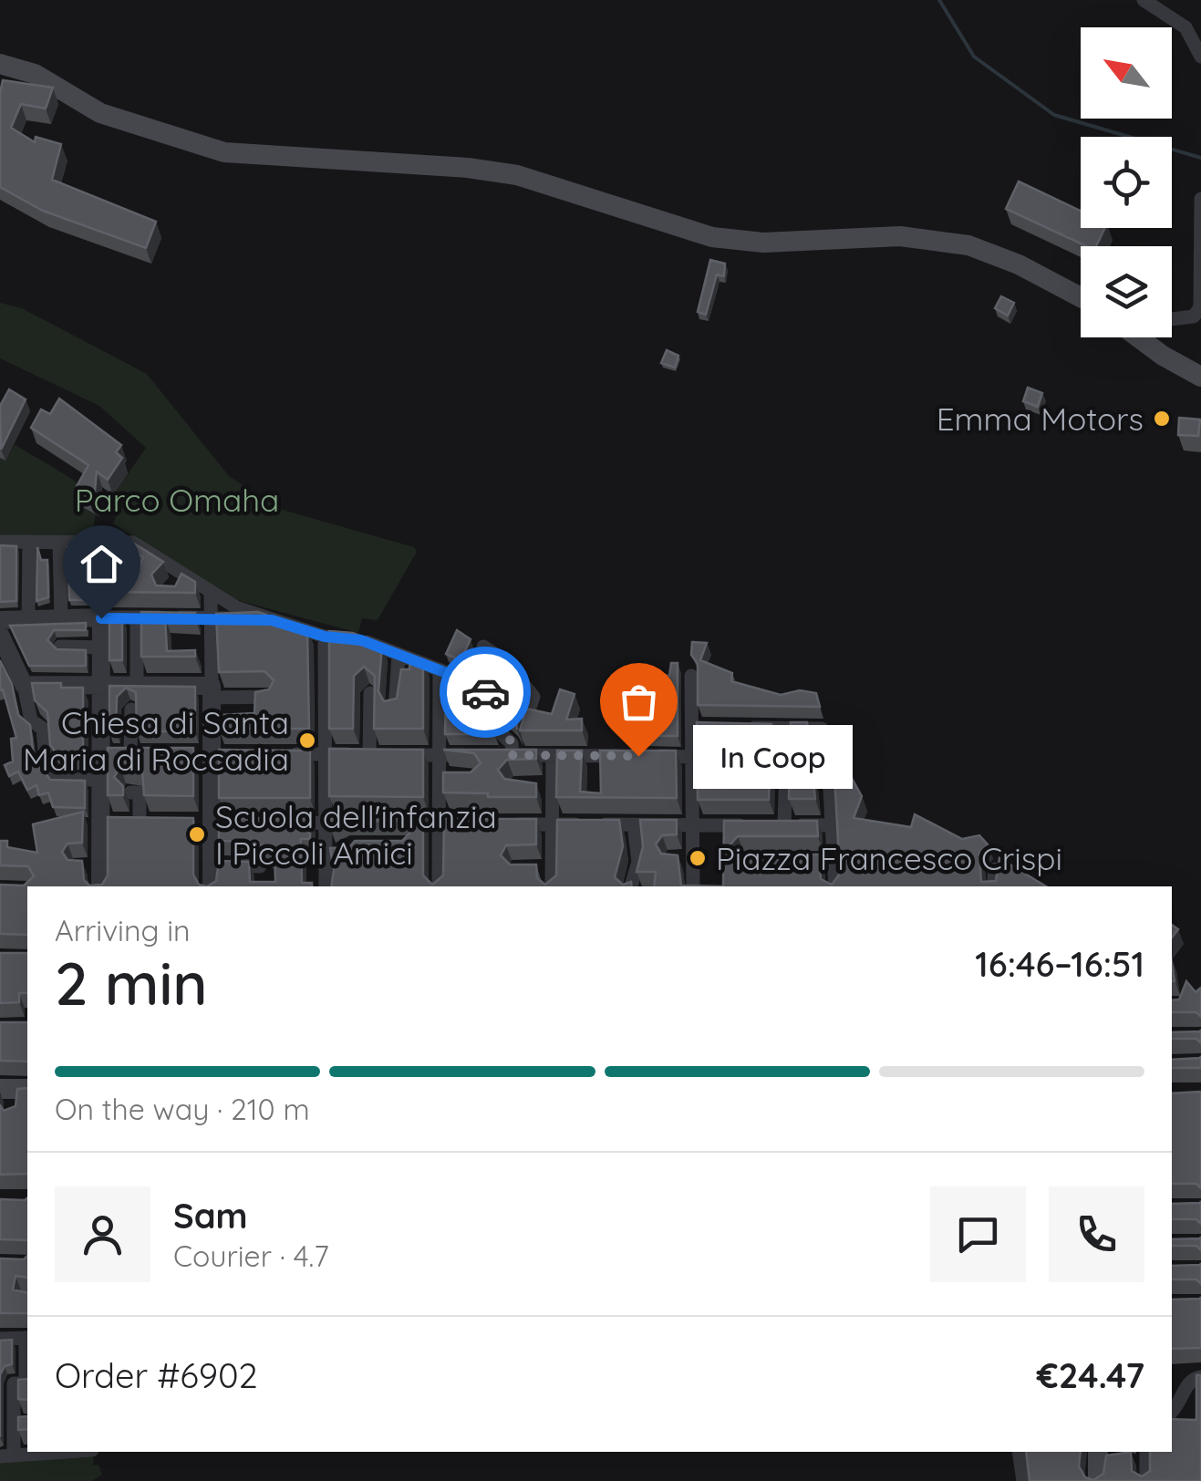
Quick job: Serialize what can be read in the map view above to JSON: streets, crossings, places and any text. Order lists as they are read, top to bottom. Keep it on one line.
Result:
{"parks":["Parco Omaha"],"places":["Emma Motors","Chiesa di Santa Maria di Roccadia","In Coop","Scuola dell'infanzia I Piccoli Amici","Piazza Francesco Crispi"],"north":"top left","page":{"bubble":"In Coop","heading":["2 min","Arriving in","16:46–16:51"],"panel":["Sam","Courier · 4.7","Order #6902","€24.47"],"bar":"On the way · 210 m"}}
